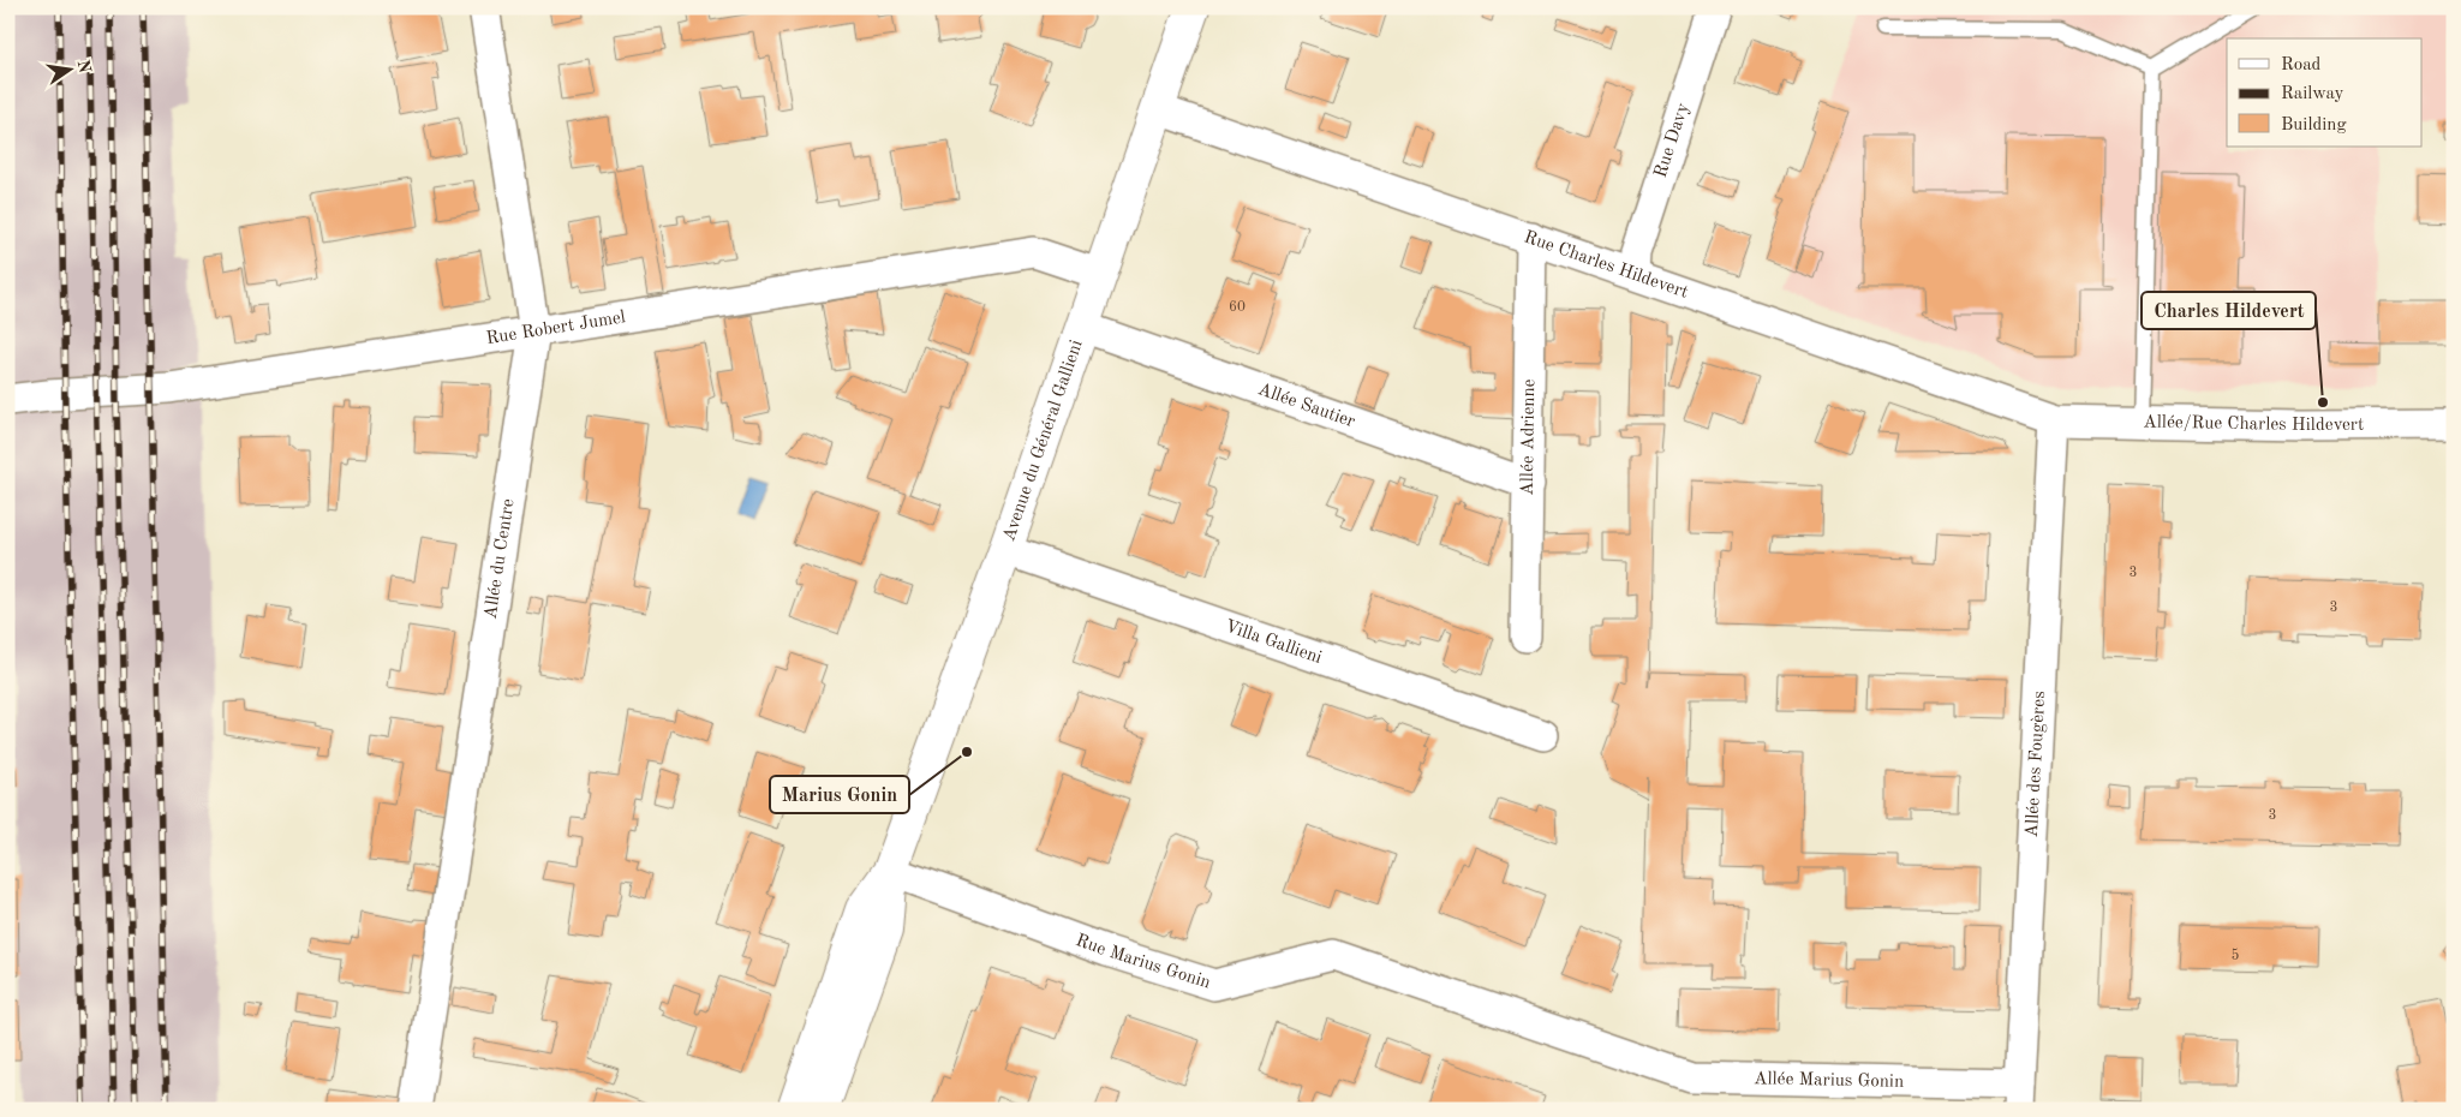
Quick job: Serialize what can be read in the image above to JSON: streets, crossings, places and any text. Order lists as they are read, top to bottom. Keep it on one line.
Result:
{"streets":{"street":["Rue Davy","Rue Charles Hildevert","Rue Robert Jumel","Allée Sautier","Allée/Rue Charles Hildevert","Allée Adrienne","Avenue du Général Gallieni","Allée du Centre","Villa Gallieni","Allée des Fougères","Rue Marius Gonin","Allée Marius Gonin"]},"crossings":[["Rue Davy","Rue Charles Hildevert"],["Rue Charles Hildevert","Allée/Rue Charles Hildevert"],["Rue Charles Hildevert","Allée Adrienne"],["Rue Charles Hildevert","Avenue du Général Gallieni"],["Rue Charles Hildevert","Allée des Fougères"],["Rue Robert Jumel","Avenue du Général Gallieni"],["Rue Robert Jumel","Allée du Centre"],["Allée Sautier","Allée Adrienne"],["Allée Sautier","Avenue du Général Gallieni"],["Allée/Rue Charles Hildevert","Allée des Fougères"],["Avenue du Général Gallieni","Villa Gallieni"],["Avenue du Général Gallieni","Rue Marius Gonin"],["Allée des Fougères","Allée Marius Gonin"],["Rue Marius Gonin","Allée Marius Gonin"]],"places":["Charles Hildevert","Marius Gonin"],"house_numbers":["60","3","3","3","5"],"legend":["Road","Railway","Building"],"north":"right"}
